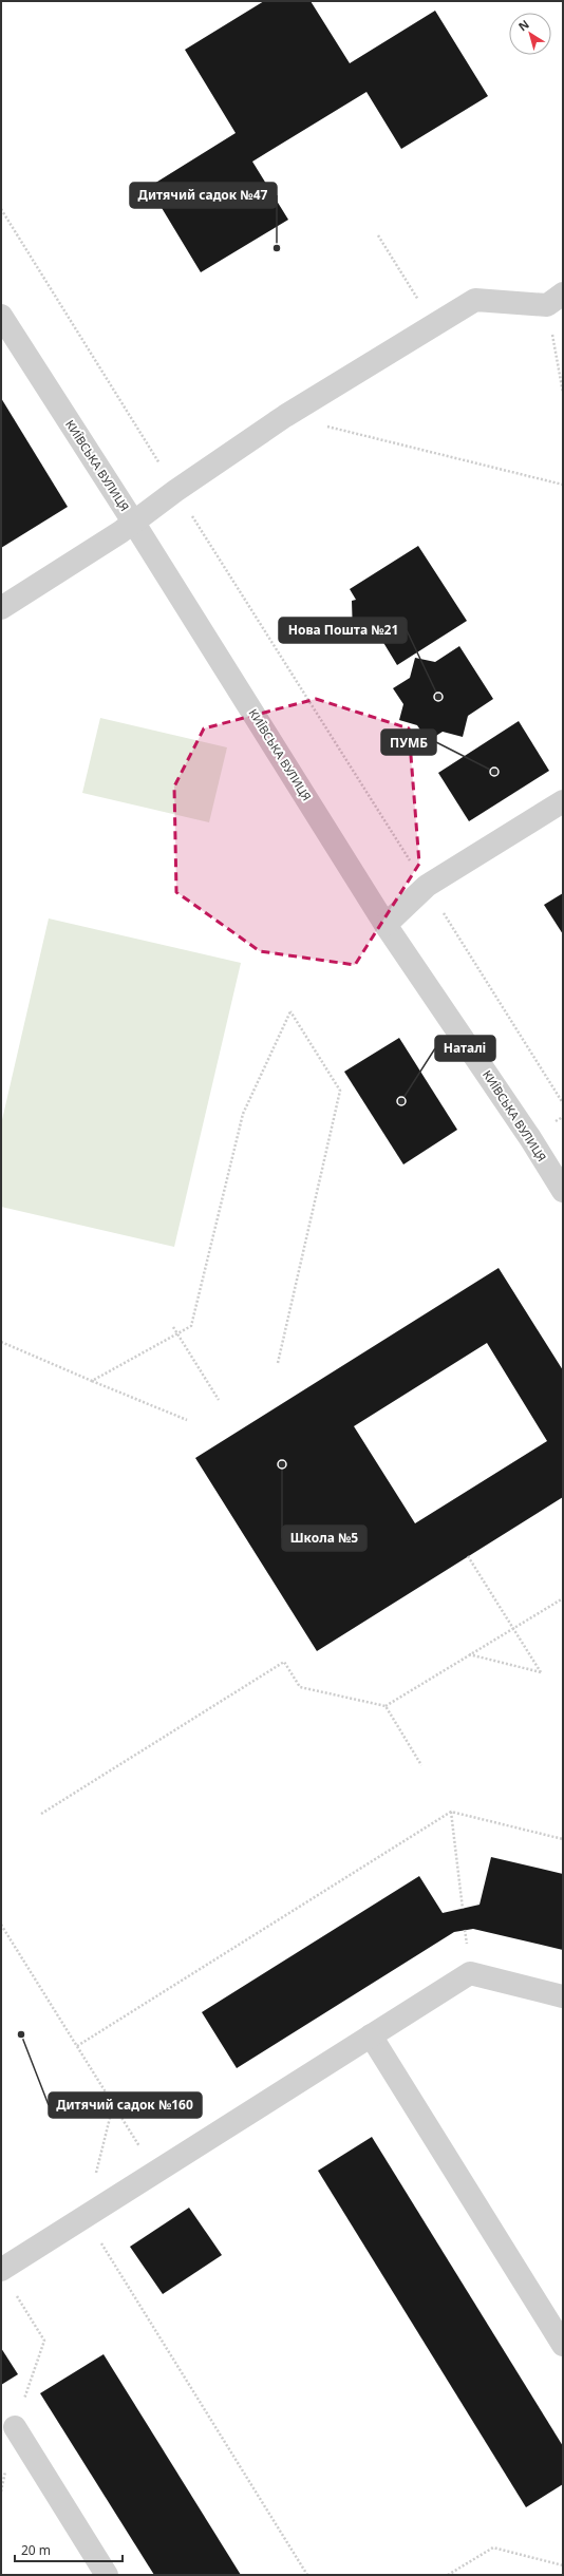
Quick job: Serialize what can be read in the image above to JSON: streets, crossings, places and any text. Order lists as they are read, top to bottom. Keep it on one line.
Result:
{"streets":{"street":["КИЇВСЬКА ВУЛИЦЯ"]},"places":["Дитячий садок №47","Нова Пошта №21","ПУМБ","Наталі","Школа №5","Дитячий садок №160"],"scale_bar":"20 m","north":"top left"}
